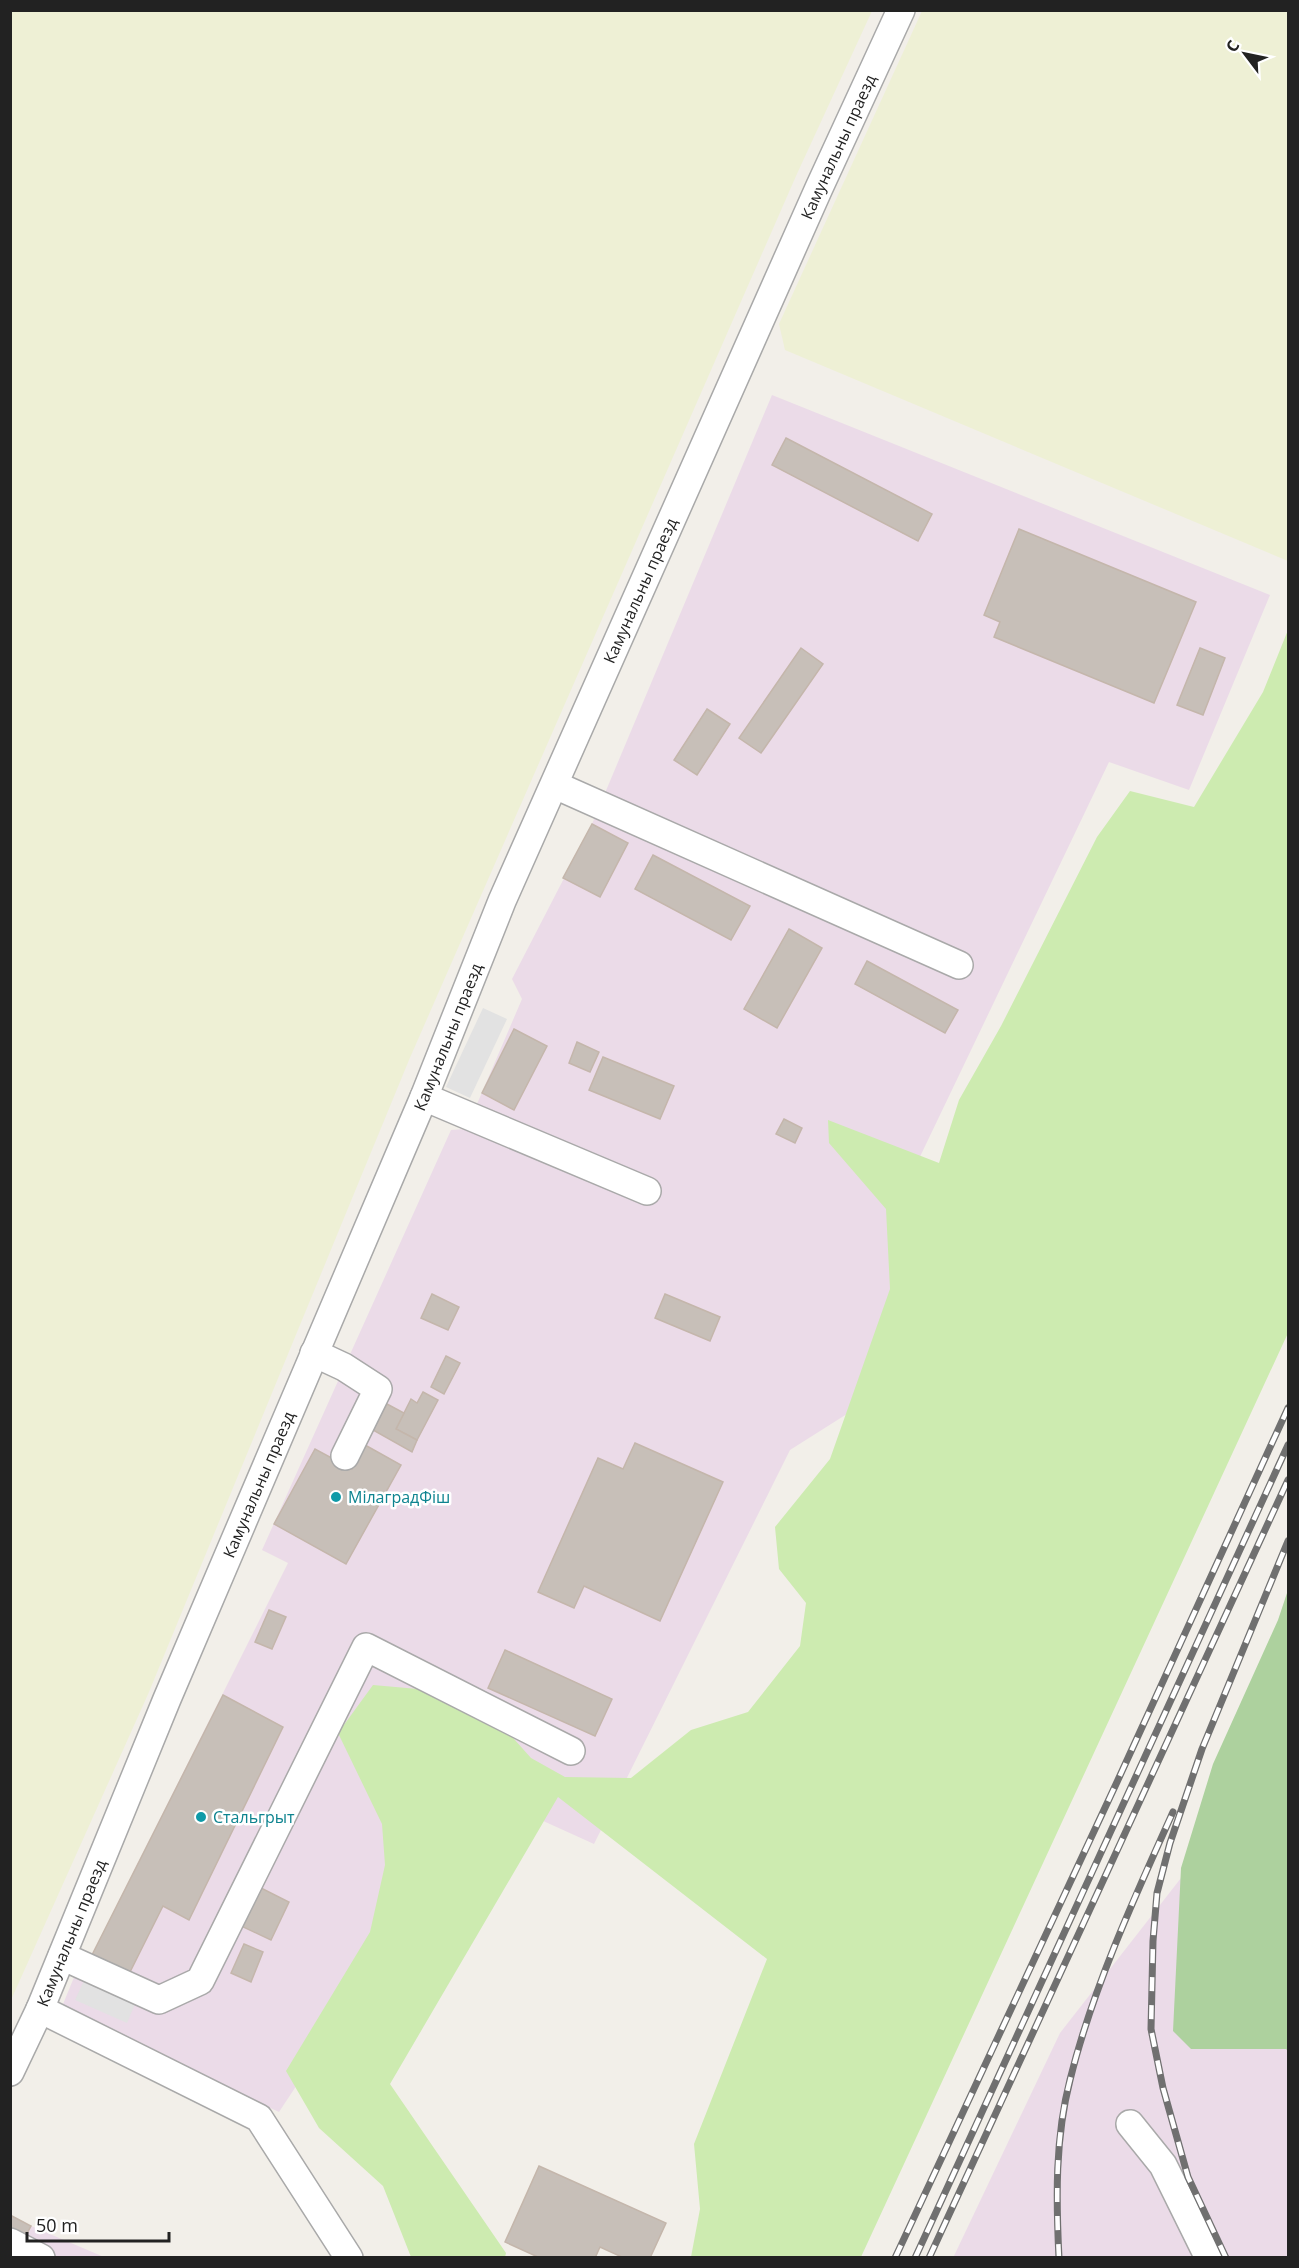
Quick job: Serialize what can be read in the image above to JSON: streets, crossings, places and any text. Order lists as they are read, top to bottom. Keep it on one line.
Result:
{"streets":{"street":["Камунальны праезд"]},"places":["МілаградФіш","Стальгрыт"],"scale_bar":"50 m","north":"top left"}
